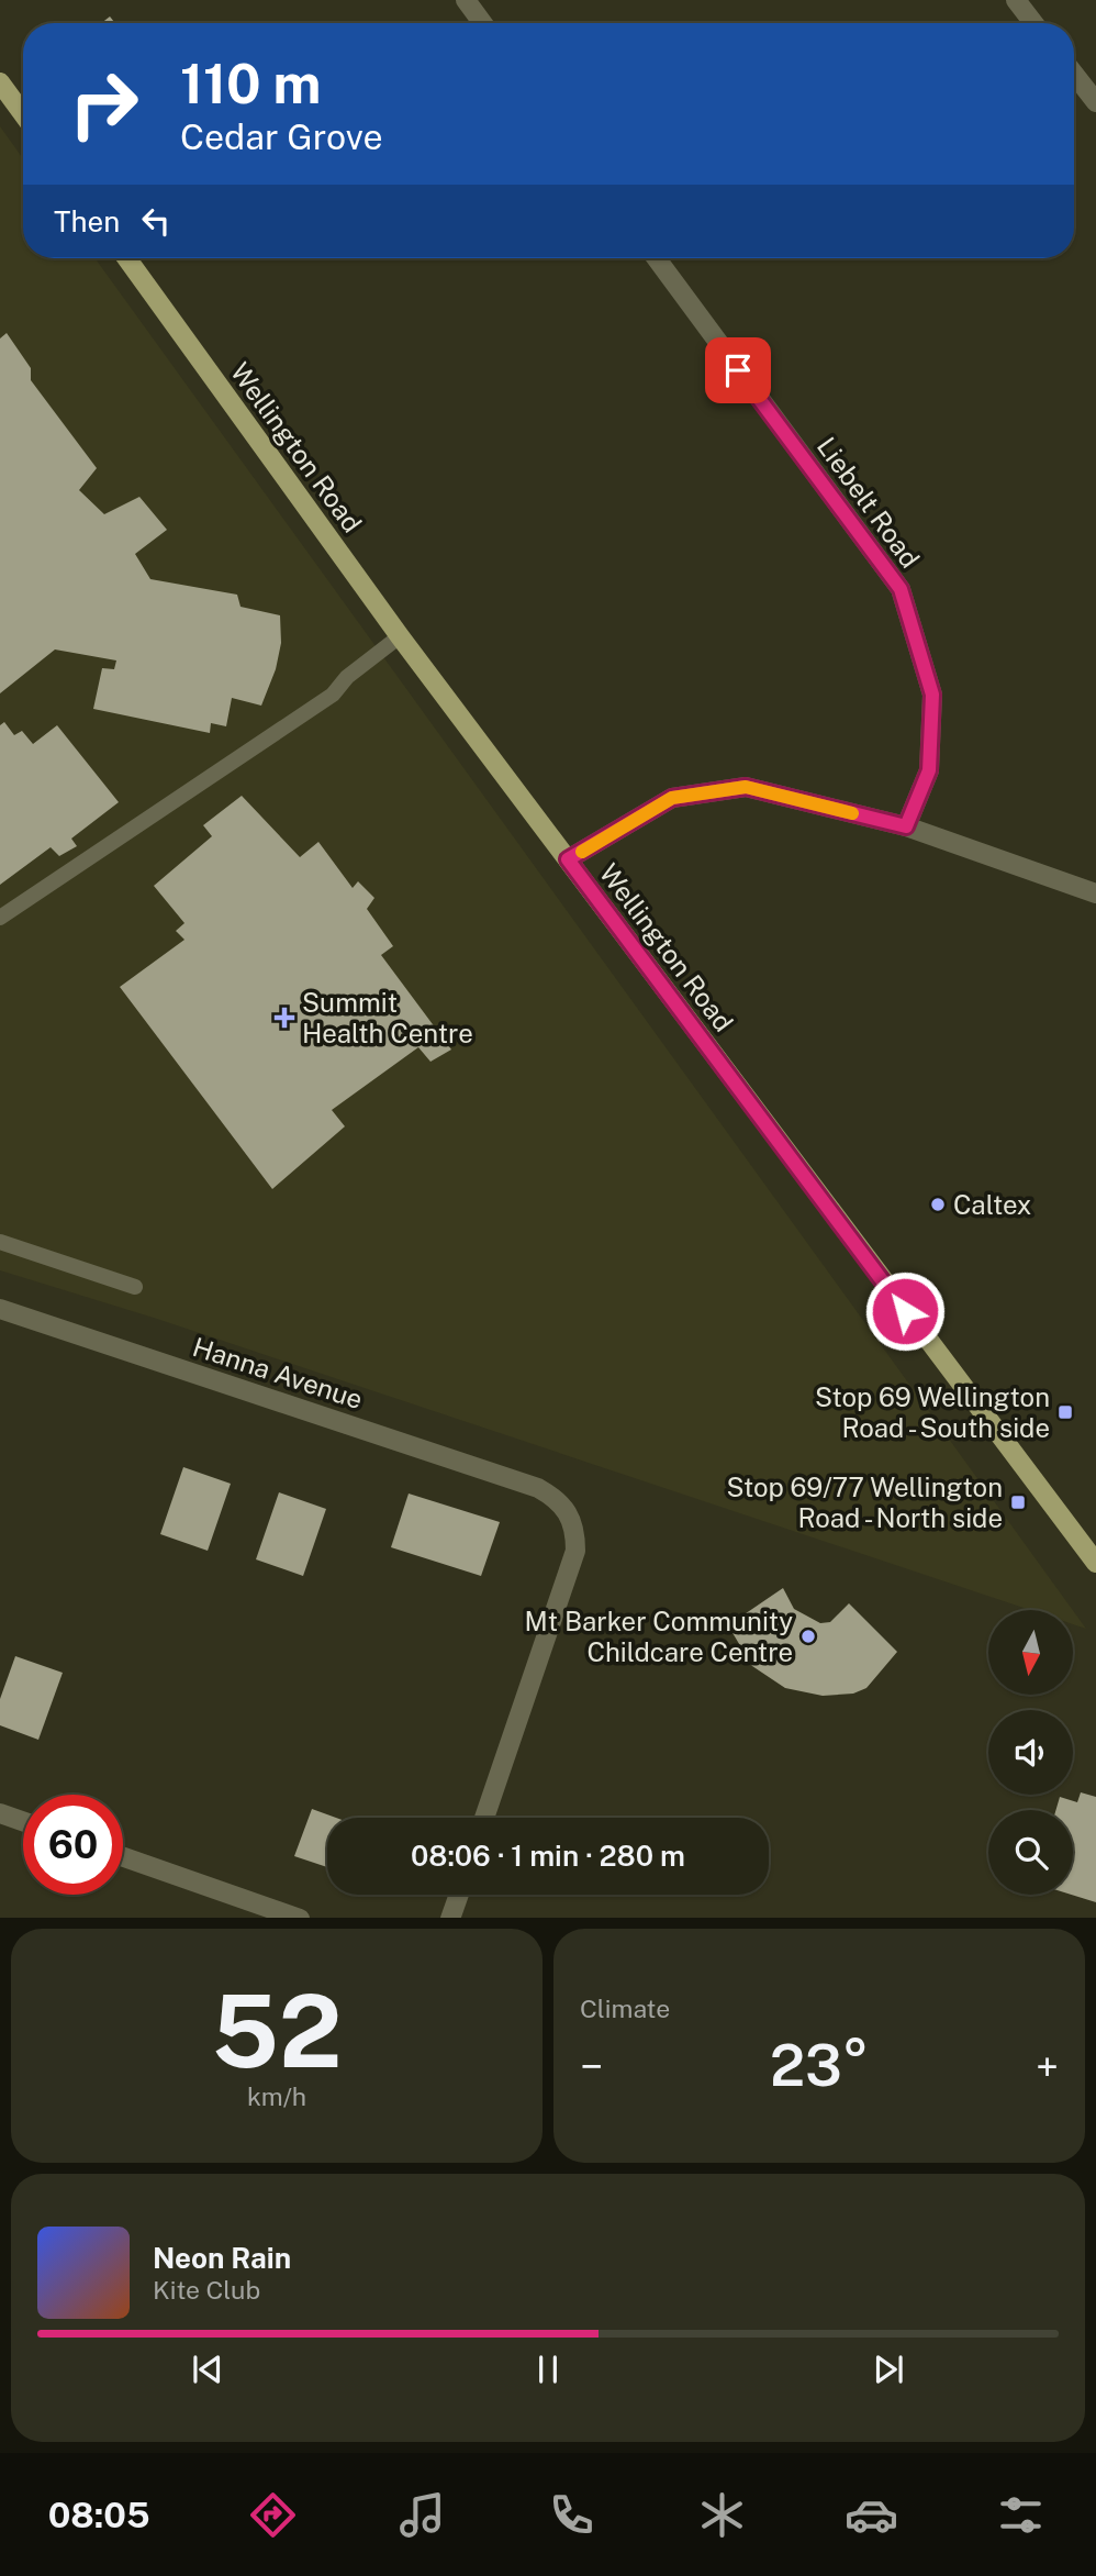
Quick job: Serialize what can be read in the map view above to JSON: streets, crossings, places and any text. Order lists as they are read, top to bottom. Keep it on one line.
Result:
{"streets":{"main road":["Wellington Road"],"street":["Liebelt Road","Hanna Avenue"]},"places":{"health":["Summit Health Centre"],"other":["Caltex","Mt Barker Community Childcare Centre"],"transit":["Stop 69 Wellington Road - South side","Stop 69/77 Wellington Road - North side"]},"north":"bottom","page":{"turn":["110 m","Cedar Grove"],"then":"Then","limit":"60","trip":"08:06 · 1 min · 280 m","tile":[["52","km/h"],"Climate"],"heat":["−","23°","+"],"song":["Neon Rain","Kite Club"],"tabs":"08:05"}}
